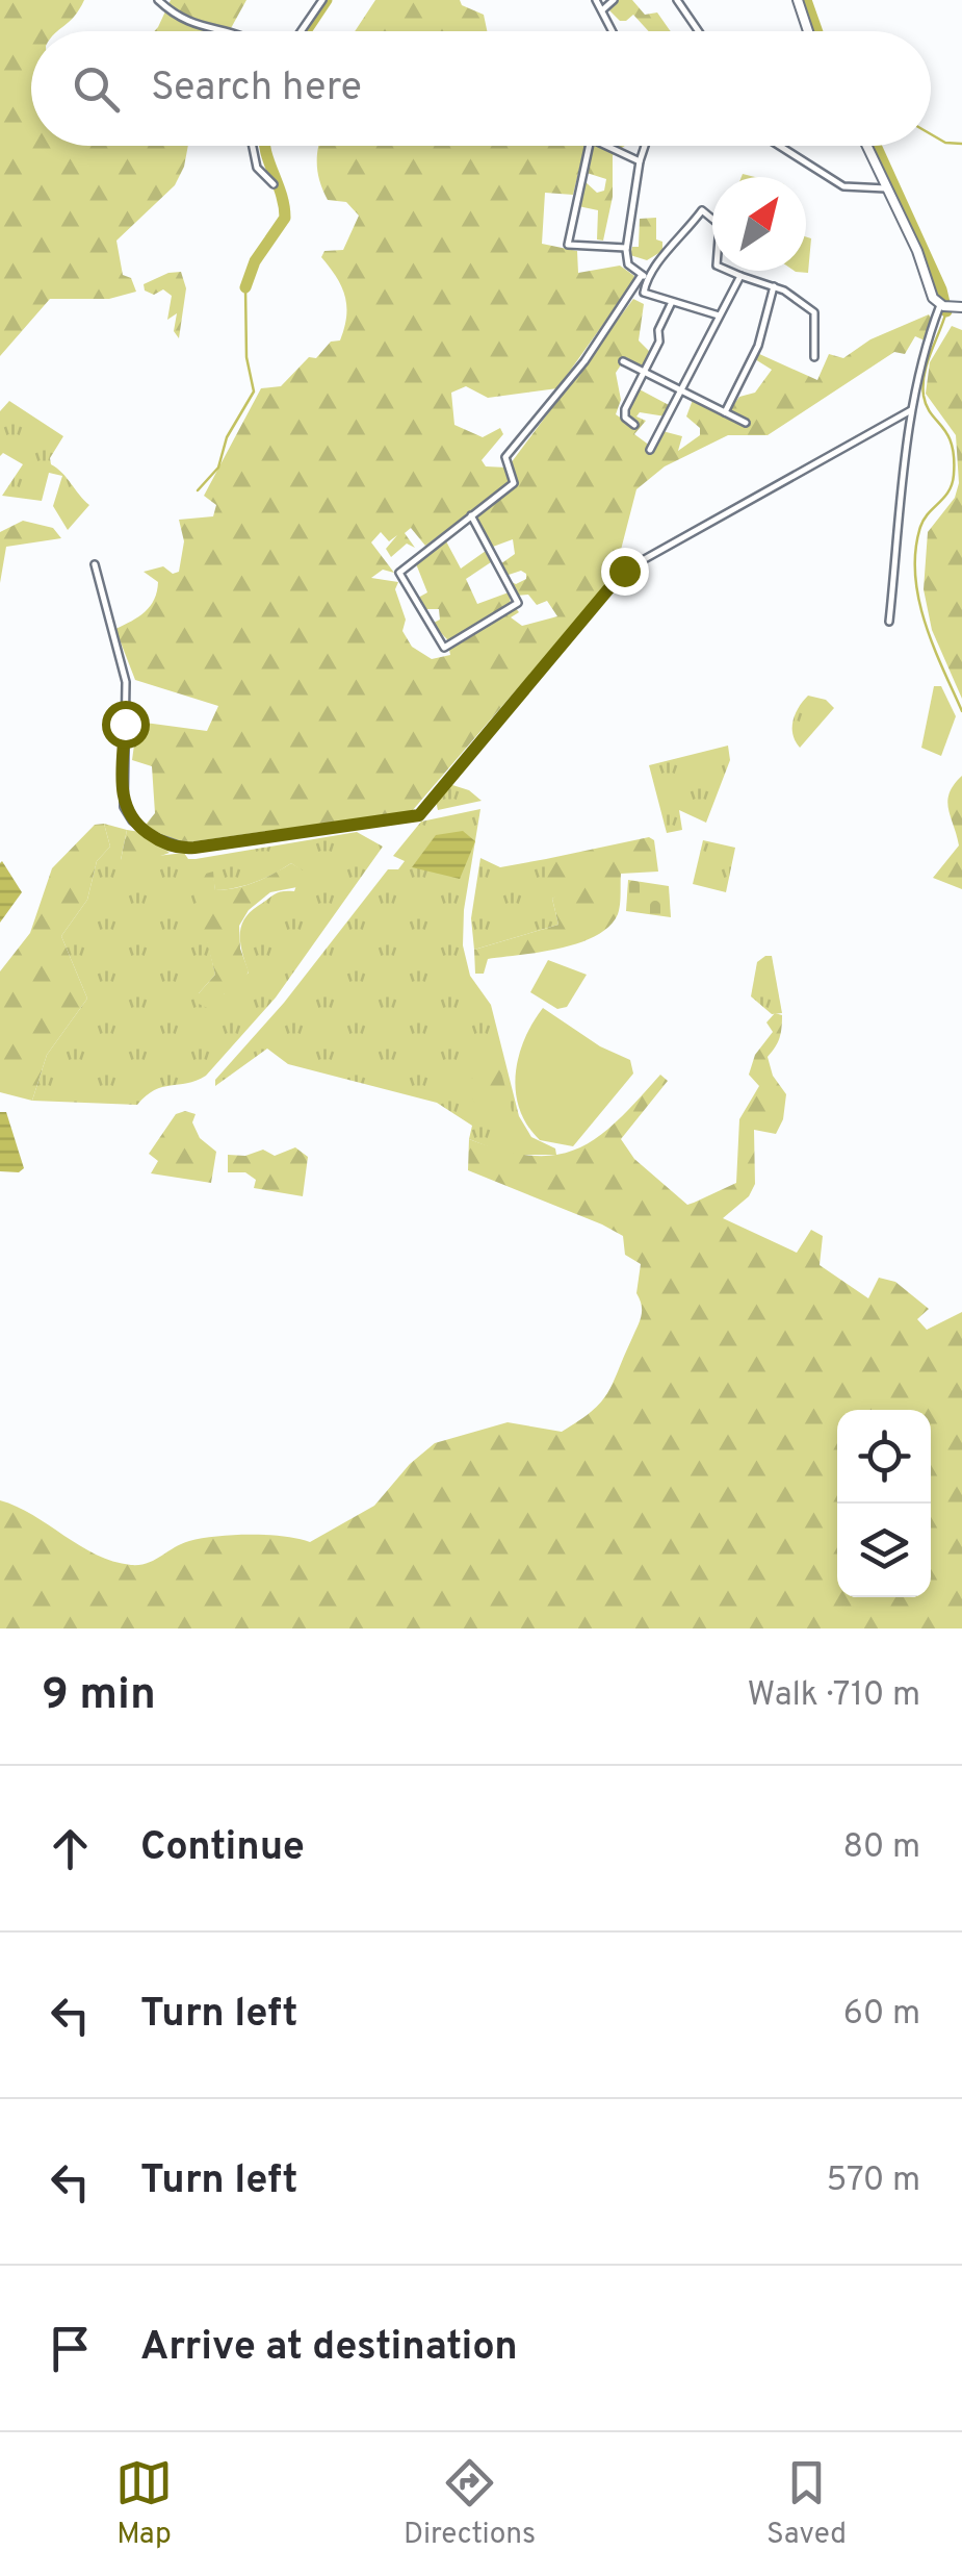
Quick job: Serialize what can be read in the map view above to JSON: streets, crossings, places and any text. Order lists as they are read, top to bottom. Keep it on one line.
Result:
{"north":"top right","page":{"search":"Search here","heading":["9 min","Walk · 710 m"],"list":[["Continue","80 m"],["Turn left","60 m"],["Turn left","570 m"],"Arrive at destination"],"nav":["Map","Directions","Saved"]}}
